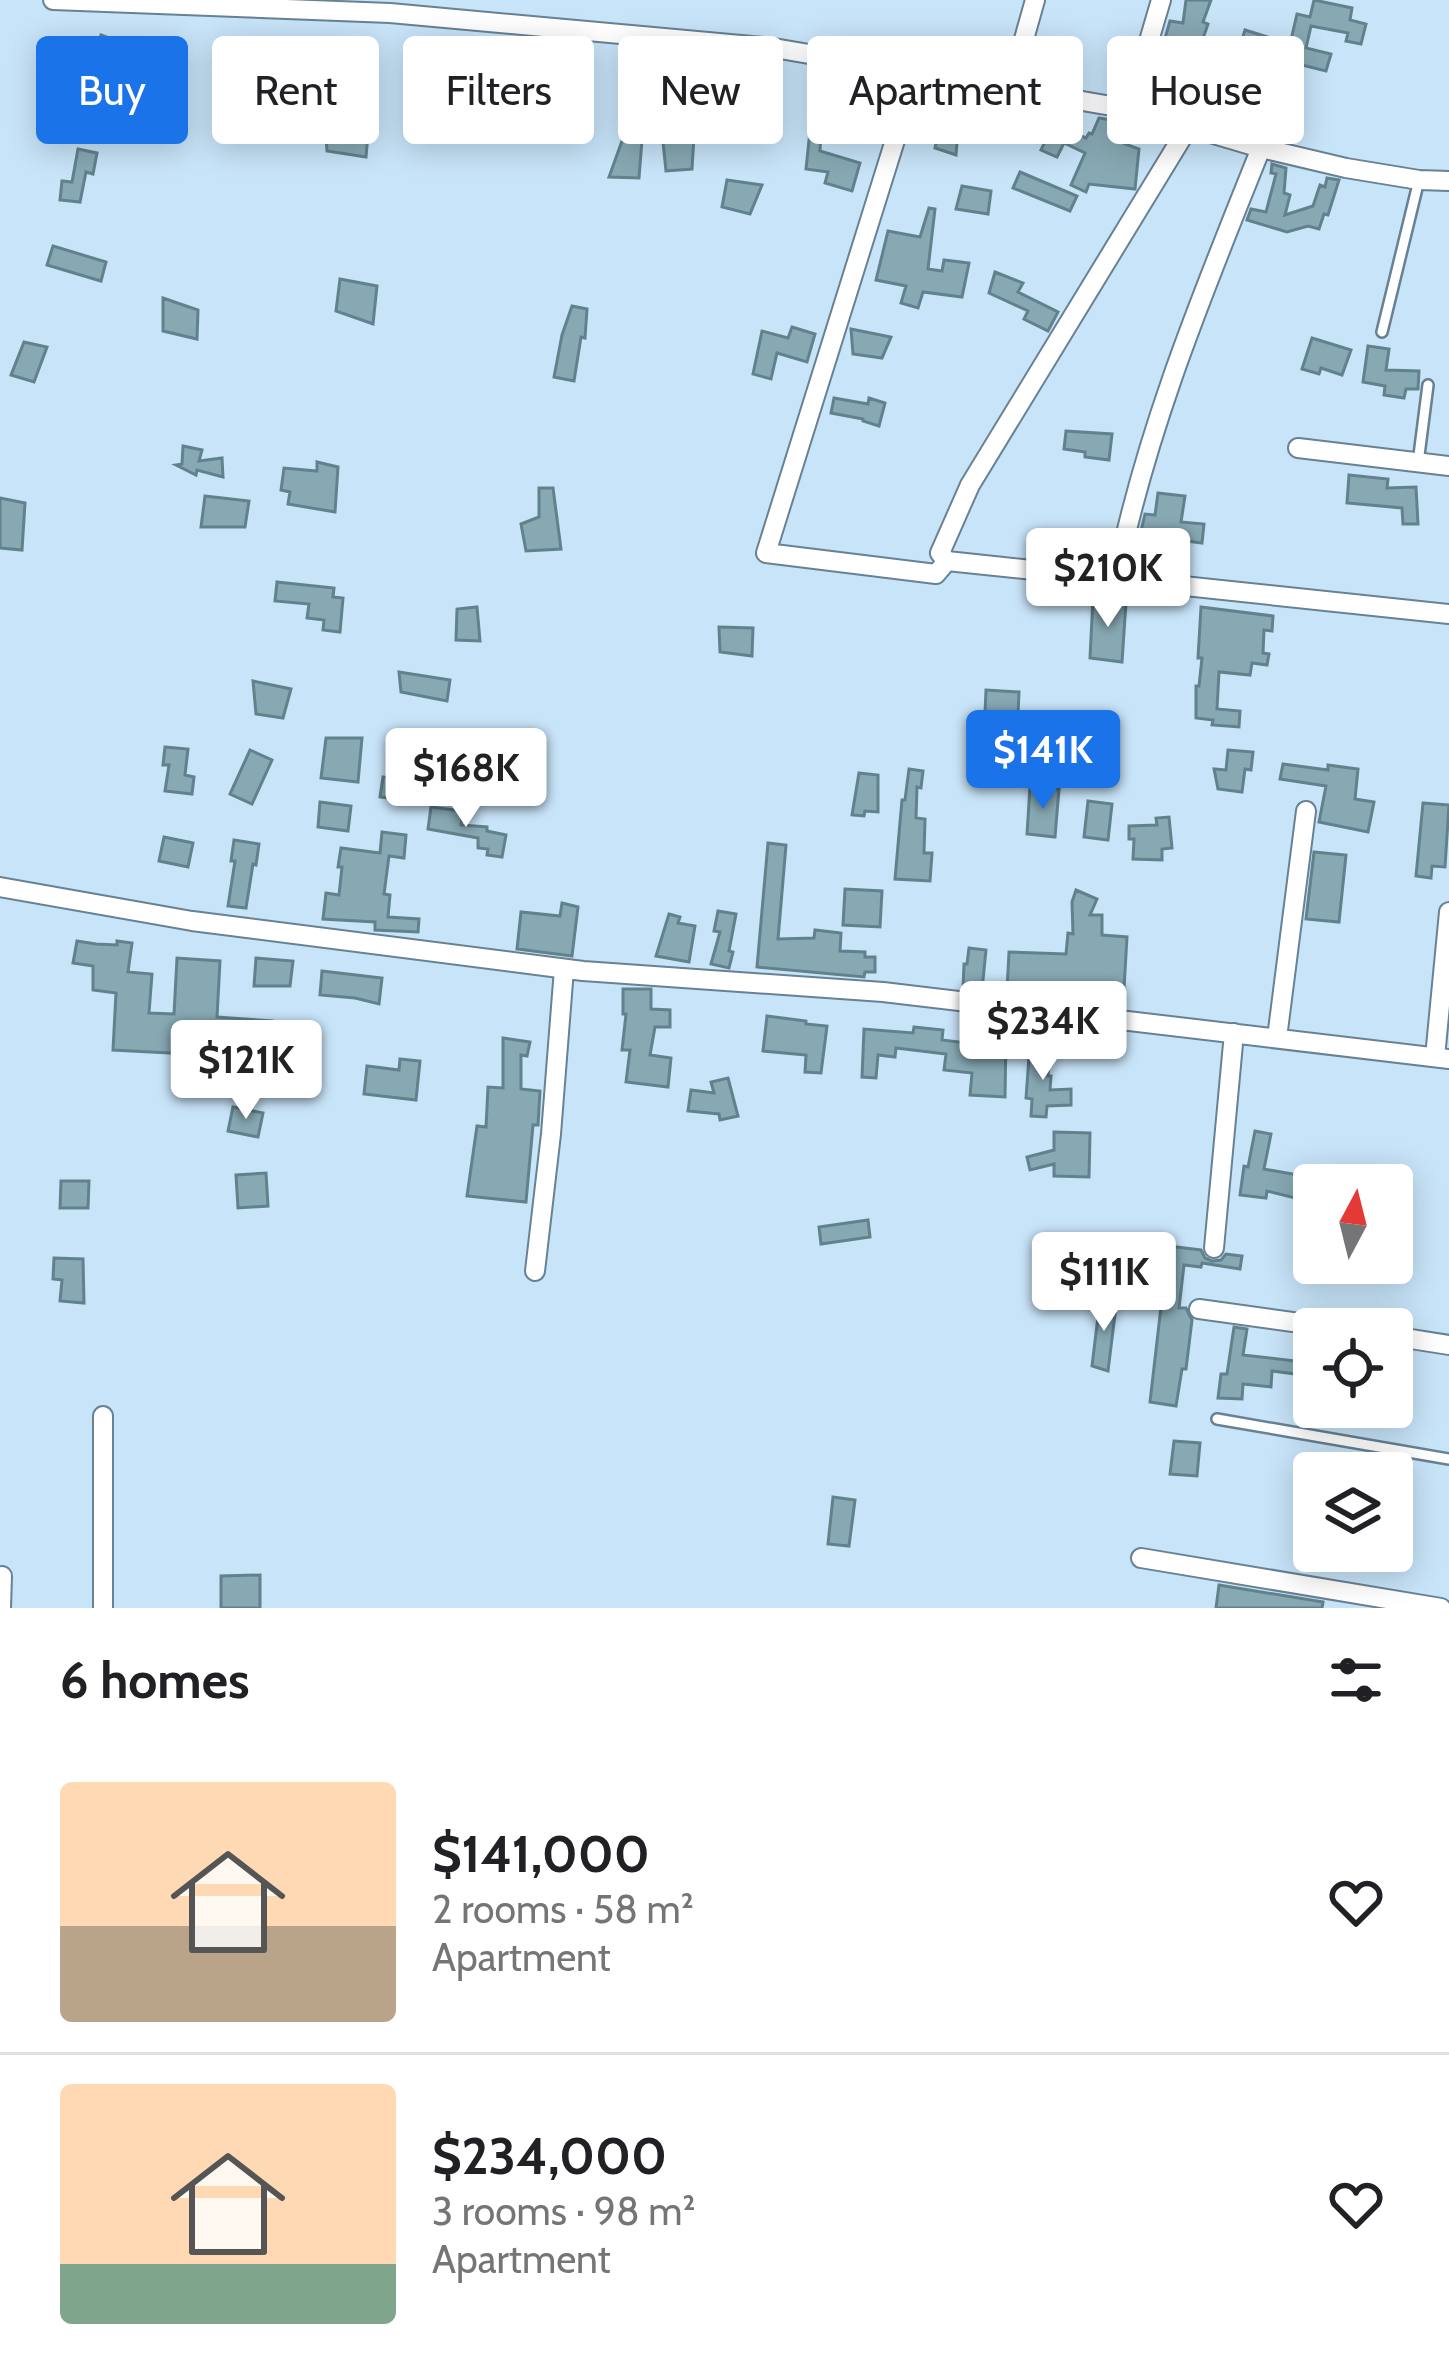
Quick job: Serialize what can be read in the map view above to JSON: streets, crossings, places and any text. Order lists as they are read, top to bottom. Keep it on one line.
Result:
{"north":"top","page":{"chip":["Buy","Rent","Filters","New","Apartment","House"],"price":["$210K","$141K","$168K","$234K","$121K","$111K"],"heading":"6 homes","list":[{"name":"$141,000","note":"2 rooms · 58 m² · Apartment"},{"name":"$234,000","note":"3 rooms · 98 m² · Apartment"}]}}
